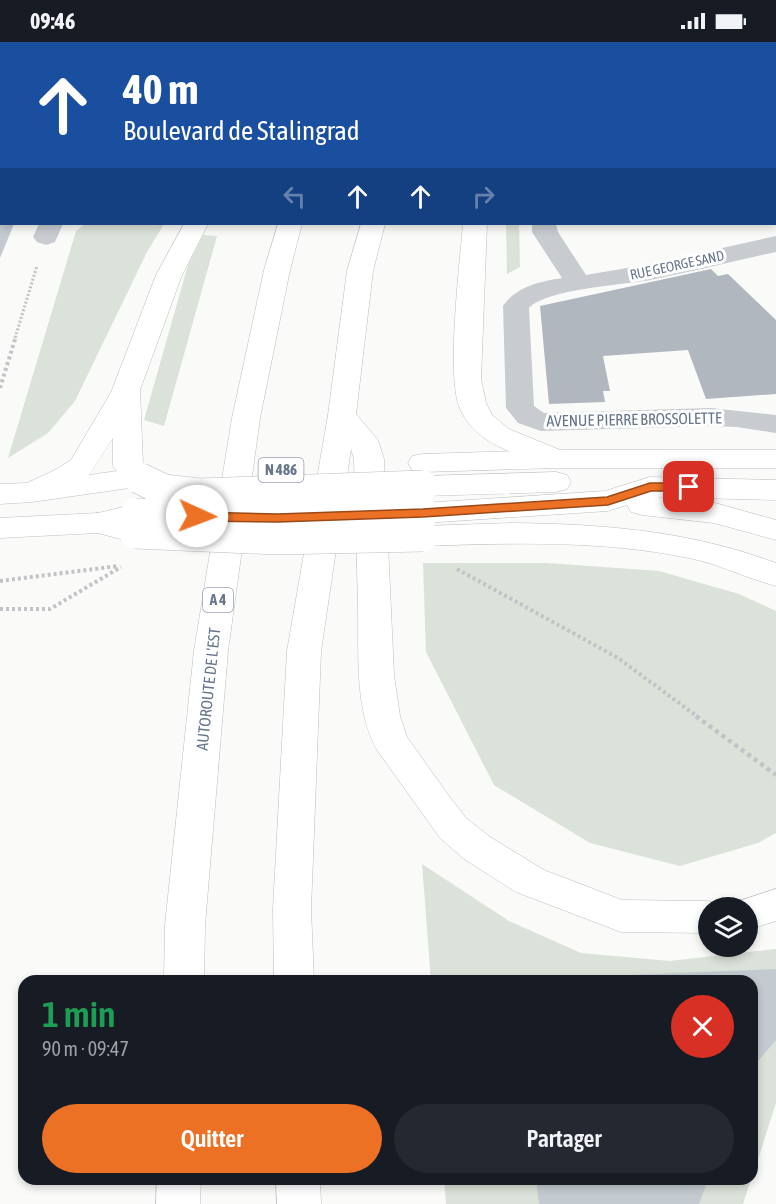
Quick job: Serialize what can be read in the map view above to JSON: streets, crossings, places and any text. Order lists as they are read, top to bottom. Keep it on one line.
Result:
{"streets":{"main road":["A 4","AUTOROUTE DE L’EST"],"street":["RUE GEORGE SAND","AVENUE PIERRE BROSSOLETTE"]},"crossings":[["RUE GEORGE SAND","AVENUE PIERRE BROSSOLETTE"]],"page":{"status":"09:46","turn":["40 m","Boulevard de Stalingrad"],"heading":["1 min","90 m · 09:47"],"buttons":["Quitter","Partager"]}}
